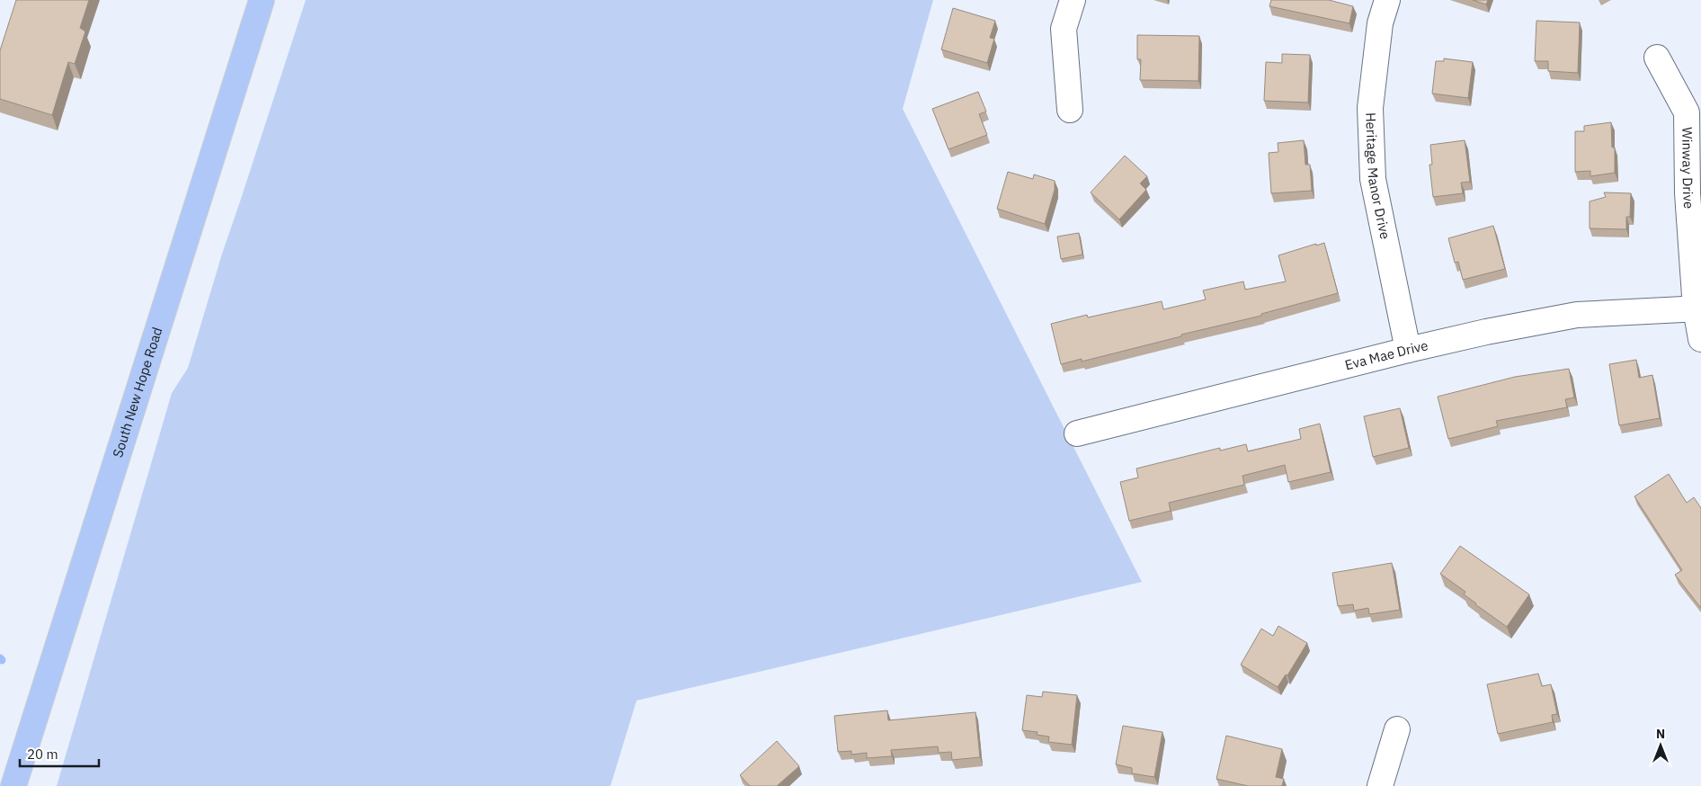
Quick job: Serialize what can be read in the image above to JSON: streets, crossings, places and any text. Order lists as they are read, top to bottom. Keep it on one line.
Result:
{"streets":{"main road":["South New Hope Road"],"street":["Winway Drive","Heritage Manor Drive","Eva Mae Drive"]},"crossings":[["Winway Drive","Eva Mae Drive"],["Heritage Manor Drive","Eva Mae Drive"]],"scale_bar":"20 m","north":"top"}
